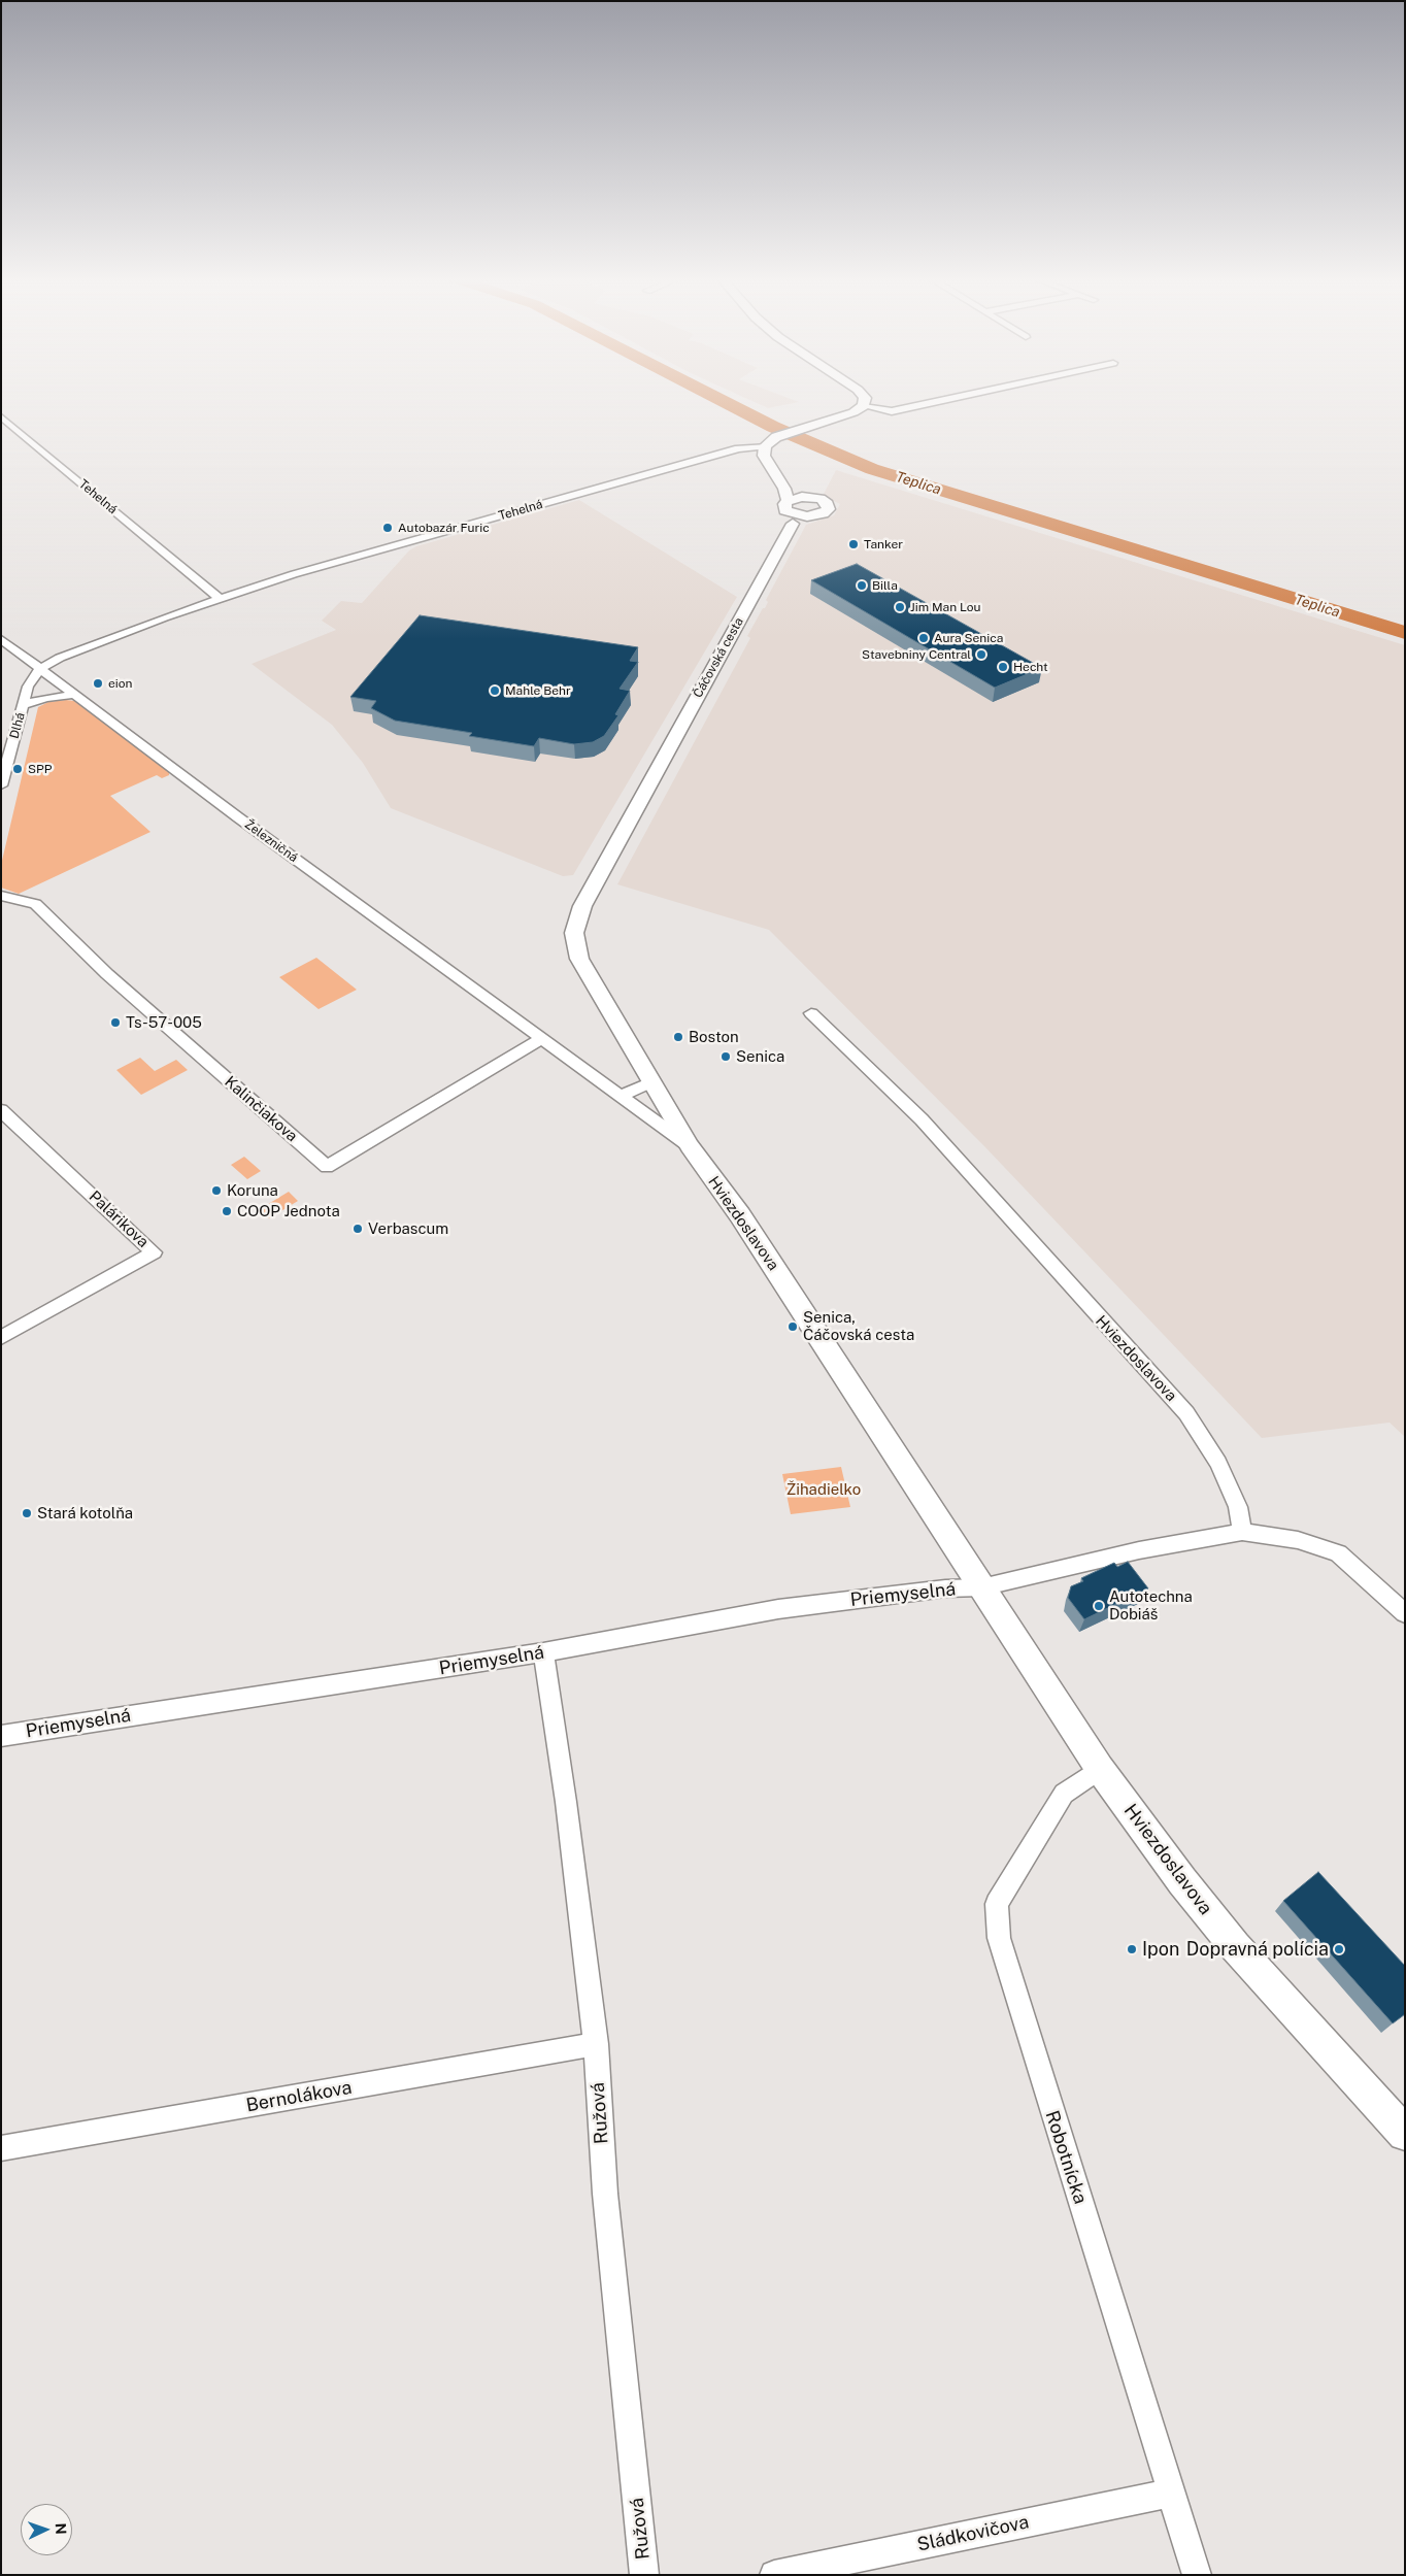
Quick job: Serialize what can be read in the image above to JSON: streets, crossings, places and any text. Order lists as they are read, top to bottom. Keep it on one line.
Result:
{"streets":{"main road":["Čáčovská cesta","Hviezdoslavova"],"street":["Tehelná","Dlhá","Železničná","Kalinčiakova","Palárikova","Priemyselná","Bernolákova","Ružová","Robotnícka","Sládkovičova"]},"crossings":[["Tehelná","Dlhá"],["Tehelná","Železničná"],["Čáčovská cesta","Hviezdoslavova"],["Dlhá","Železničná"],["Železničná","Kalinčiakova"],["Železničná","Hviezdoslavova"],["Kalinčiakova","Hviezdoslavova"],["Hviezdoslavova","Priemyselná"],["Hviezdoslavova","Robotnícka"],["Priemyselná","Ružová"],["Bernolákova","Ružová"],["Robotnícka","Sládkovičova"]],"water":["Teplica"],"parks":["Žihadielko"],"places":["Autobazár Furic","Tanker","Billa","Jim Man Lou","Aura Senica","Stavebniny Central","Hecht","eion","Mahle Behr","SPP","Ts-57-005","Boston","Senica","Koruna","COOP Jednota","Verbascum","Senica, Čáčovská cesta","Stará kotolňa","Autotechna Dobiáš","Ipon","Dopravná polícia"],"north":"right"}
